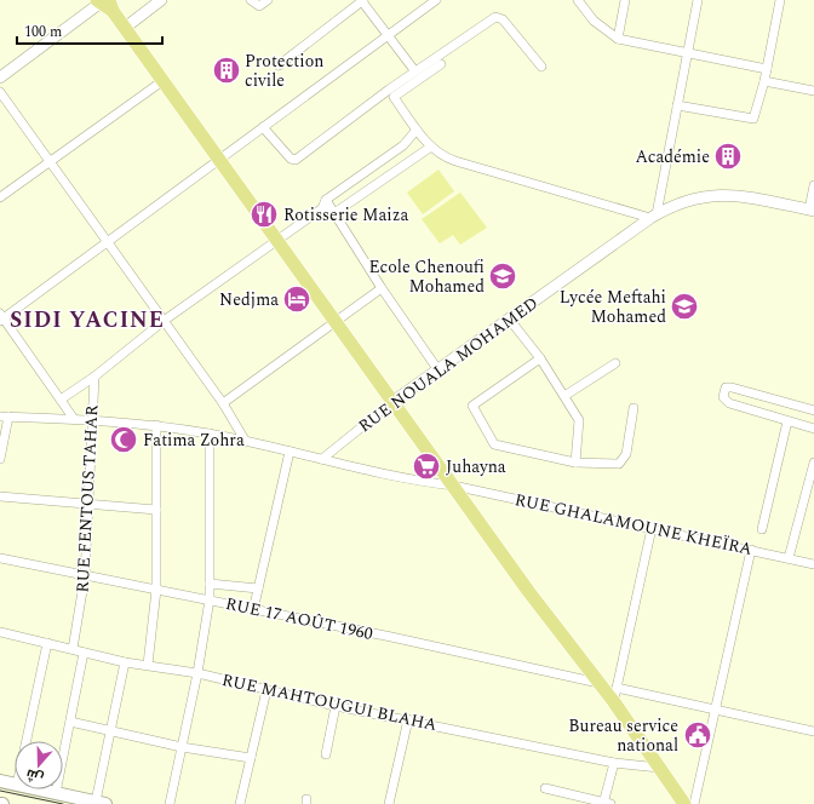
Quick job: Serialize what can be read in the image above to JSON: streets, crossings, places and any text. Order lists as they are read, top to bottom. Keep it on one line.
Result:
{"streets":{"street":["RUE NOUALA MOHAMED","RUE FENTOUS TAHAR","RUE GHALAMOUNE KHEÏRA","RUE 17 AOÛT 1960","RUE MAHTOUGUI BLAHA"]},"crossings":[["RUE NOUALA MOHAMED","RUE GHALAMOUNE KHEÏRA"],["RUE FENTOUS TAHAR","RUE GHALAMOUNE KHEÏRA"],["RUE FENTOUS TAHAR","RUE 17 AOÛT 1960"],["RUE FENTOUS TAHAR","RUE MAHTOUGUI BLAHA"]],"districts":["SIDI YACINE"],"places":{"building":["Protection civile","Académie"],"restaurant":["Rotisserie Maiza"],"school or university":["Ecole Chenoufi Mohamed","Lycée Meftahi Mohamed"],"hotel":["Nedjma"],"mosque":["Fatima Zohra"],"supermarket":["Juhayna"],"public building":["Bureau service national"]},"scale_bar":"100 m","north":"bottom"}
